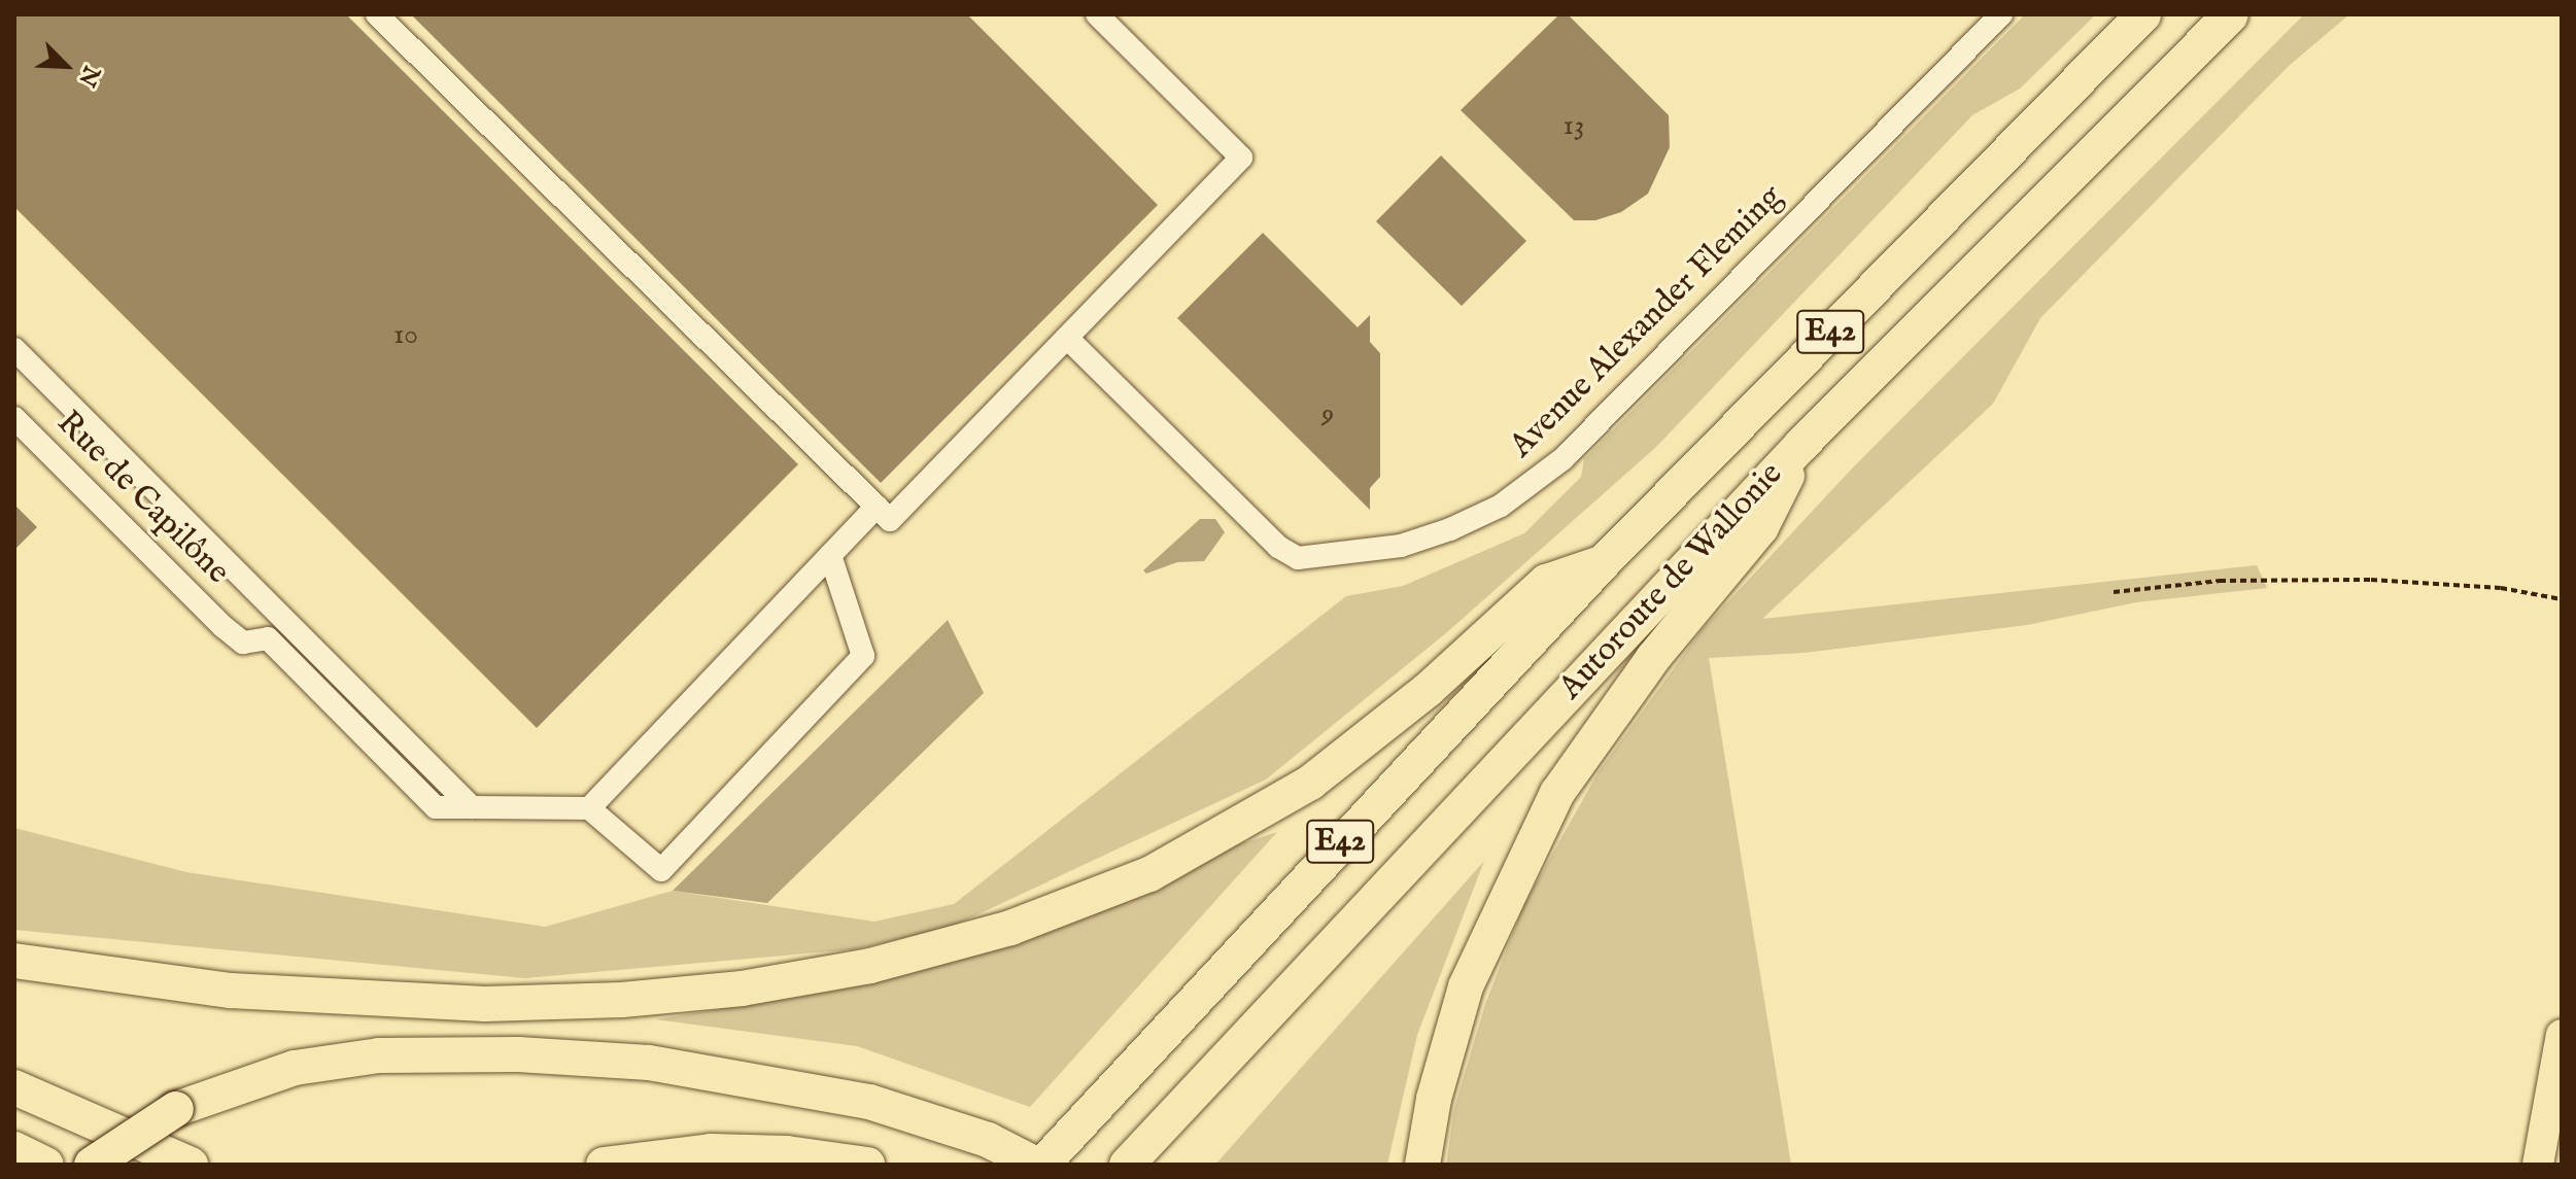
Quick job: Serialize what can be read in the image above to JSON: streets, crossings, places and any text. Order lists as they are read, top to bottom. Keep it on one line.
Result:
{"streets":{"highway":["E42","Autoroute de Wallonie"],"street":["Avenue Alexander Fleming","Rue de Capilône"]},"house_numbers":["13","10","9"],"north":"bottom right"}
